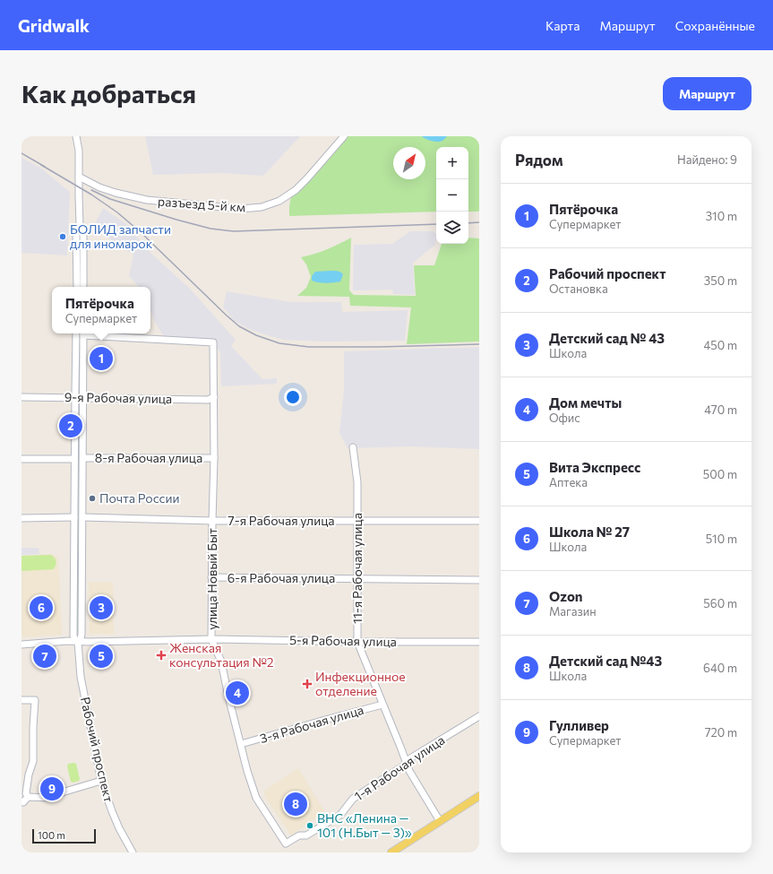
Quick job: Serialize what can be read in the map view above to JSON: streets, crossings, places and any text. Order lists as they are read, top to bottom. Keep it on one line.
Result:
{"streets":{"street":["разъезд 5-й км","9-я Рабочая улица","8-я Рабочая улица","7-я Рабочая улица","11-я Рабочая улица","6-я Рабочая улица","улица Новый Быт","5-я Рабочая улица","3-я Рабочая улица","Рабочий проспект","1-я Рабочая улица"]},"crossings":[["9-я Рабочая улица","улица Новый Быт"],["9-я Рабочая улица","Рабочий проспект"],["8-я Рабочая улица","улица Новый Быт"],["8-я Рабочая улица","Рабочий проспект"],["7-я Рабочая улица","11-я Рабочая улица"],["7-я Рабочая улица","улица Новый Быт"],["7-я Рабочая улица","Рабочий проспект"],["11-я Рабочая улица","6-я Рабочая улица"],["11-я Рабочая улица","5-я Рабочая улица"],["11-я Рабочая улица","3-я Рабочая улица"],["11-я Рабочая улица","1-я Рабочая улица"],["6-я Рабочая улица","улица Новый Быт"],["улица Новый Быт","5-я Рабочая улица"],["улица Новый Быт","3-я Рабочая улица"],["улица Новый Быт","1-я Рабочая улица"],["5-я Рабочая улица","Рабочий проспект"]],"places":{"other":["БОЛИД запчасти для иномарок","Почта России","ВНС «Ленина — 101 (Н.Быт — 3)»"],"health":["Женская консультация №2","Инфекционное отделение"]},"scale_bar":"100 m","north":"top right","page":{"header":"Gridwalk","nav":["Карта","Маршрут","Сохранённые"],"buttons":"Маршрут","title":"Как добраться","heading":["Рядом","Найдено: 9"],"map_buttons":["+","−"],"list":[{"mark":"1","name":"Пятёрочка","note":"Супермаркет","value":"310 m"},{"mark":"2","name":"Рабочий проспект","note":"Остановка","value":"350 m"},{"mark":"3","name":"Детский сад № 43","note":"Школа","value":"450 m"},{"mark":"4","name":"Дом мечты","note":"Офис","value":"470 m"},{"mark":"5","name":"Вита Экспресс","note":"Аптека","value":"500 m"},{"mark":"6","name":"Школа № 27","note":"Школа","value":"510 m"},{"mark":"7","name":"Ozon","note":"Магазин","value":"560 m"},{"mark":"8","name":"Детский сад №43","note":"Школа","value":"640 m"},{"mark":"9","name":"Гулливер","note":"Супермаркет","value":"720 m"}],"popup":["Пятёрочка","Супермаркет"],"pins":["1","2","3","6","5","7","4","9","8"],"scale":"100 m"}}
